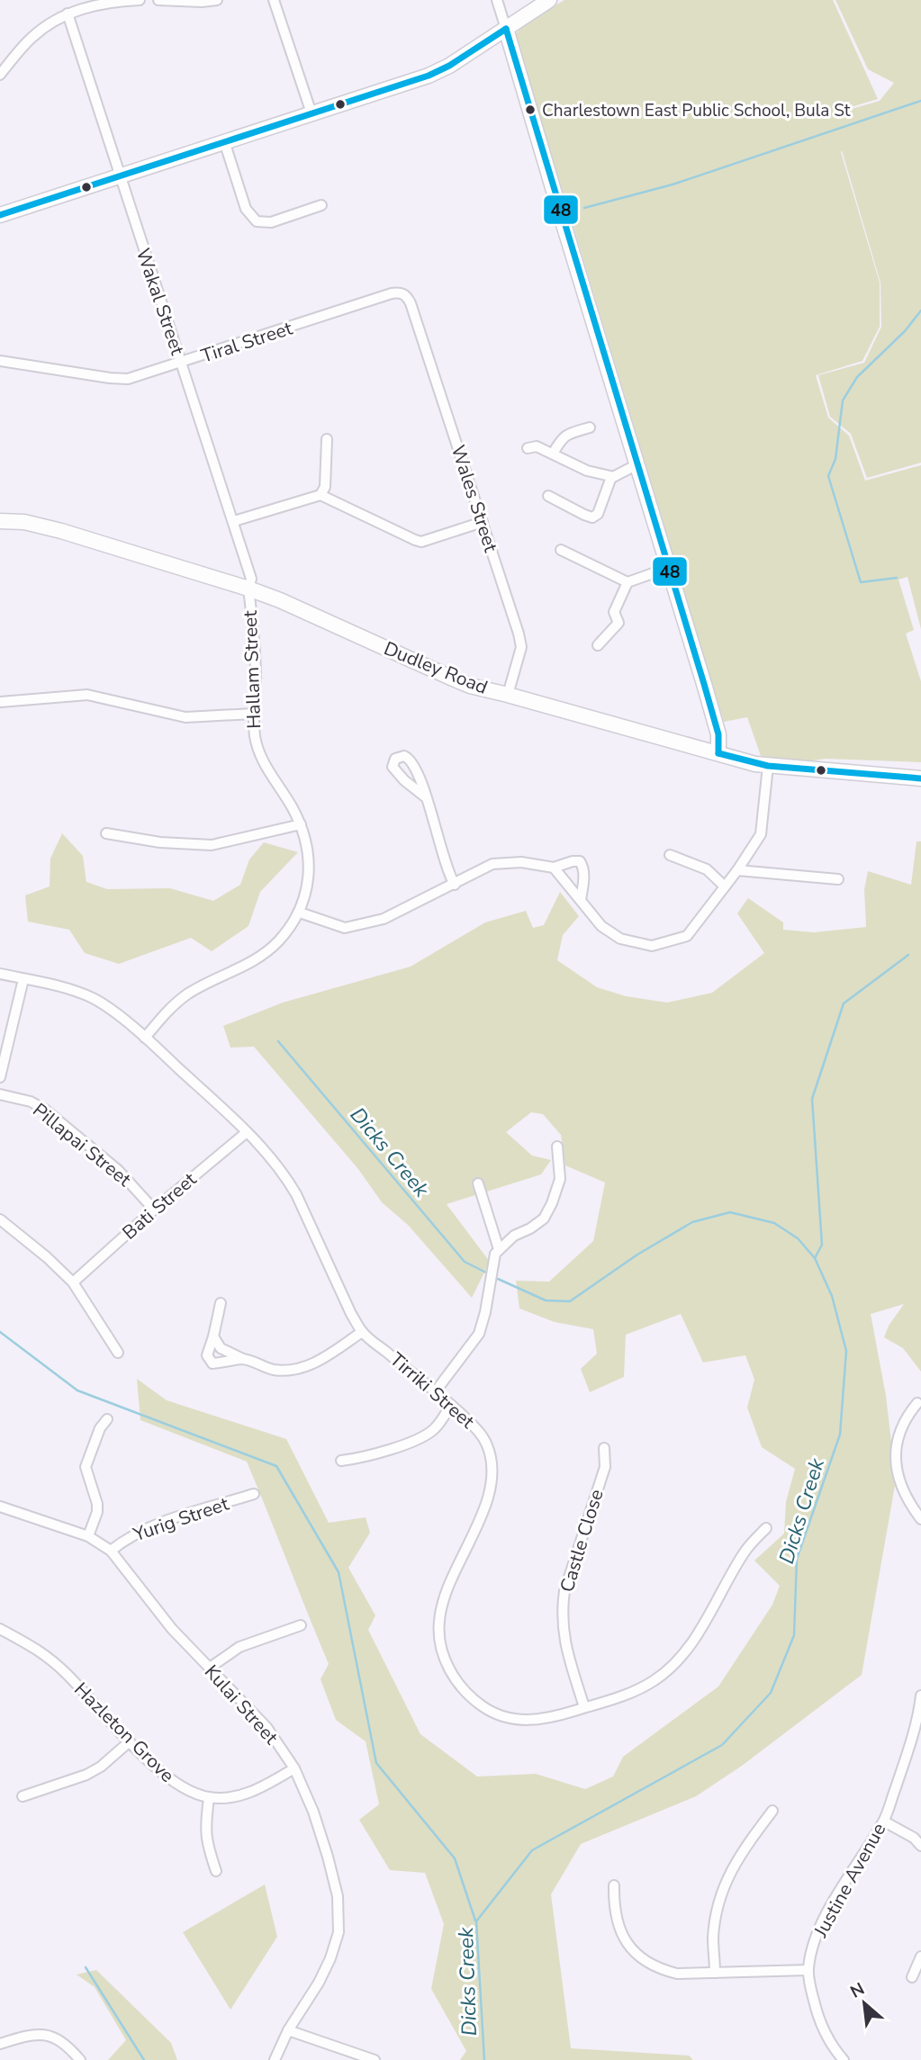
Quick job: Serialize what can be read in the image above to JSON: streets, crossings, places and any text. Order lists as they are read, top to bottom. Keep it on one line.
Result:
{"streets":{"street":["Wakal Street","Tiral Street","Wales Street","Dudley Road","Hallam Street","Pillapai Street","Bati Street","Tirriki Street","Yurig Street","Castle Close","Kulai Street","Hazleton Grove","Justine Avenue"]},"crossings":[["Wakal Street","Tiral Street"],["Wakal Street","Dudley Road"],["Wakal Street","Hallam Street"],["Tiral Street","Wales Street"],["Wales Street","Dudley Road"],["Dudley Road","Hallam Street"],["Hallam Street","Tirriki Street"],["Pillapai Street","Bati Street"],["Bati Street","Tirriki Street"],["Tirriki Street","Castle Close"],["Yurig Street","Kulai Street"],["Kulai Street","Hazleton Grove"]],"water":["Dicks Creek"],"places":["Charlestown East Public School, Bula St"],"lines":["transit line 48"],"north":"top left"}
